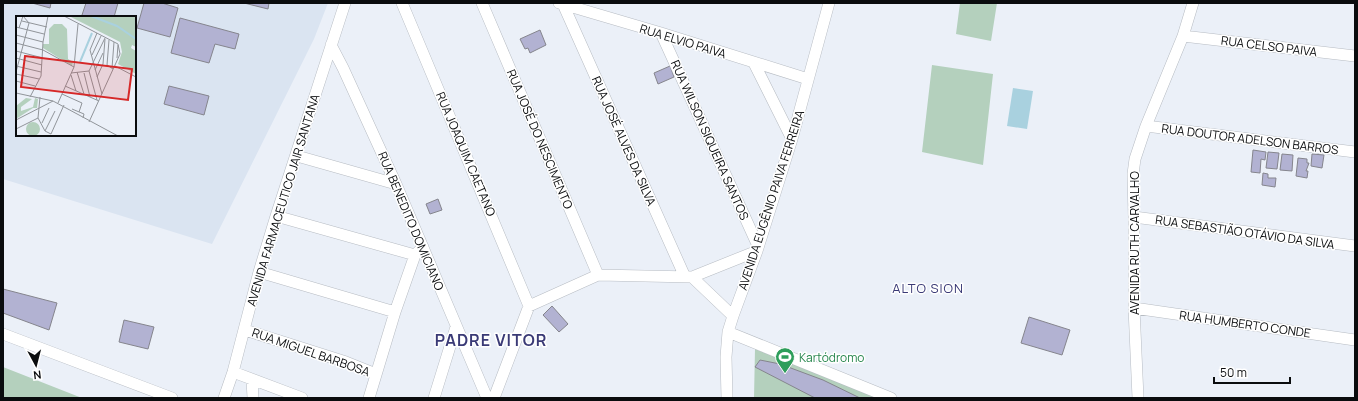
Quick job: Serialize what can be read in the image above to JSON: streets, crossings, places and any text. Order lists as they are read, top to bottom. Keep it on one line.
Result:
{"streets":{"street":["RUA ELVIO PAIVA","RUA CELSO PAIVA","RUA JOSÉ DO NESCIMENTO","RUA DOUTOR ADELSON BARROS","RUA WILSON SIQUEIRA SANTOS","RUA JOSÉ ALVES DA SILVA","RUA JOAQUIM CAETANO","AVENIDA FARMACEUTICO JAIR SANTANA","AVENIDA EUGÊNIO PAIVA FERREIRA","RUA BENEDITO DOMICIANO","RUA SEBASTIÃO OTÁVIO DA SILVA","AVENIDA RUTH CARVALHO","RUA HUMBERTO CONDE","RUA MIGUEL BARBOSA"]},"crossings":[["RUA ELVIO PAIVA","RUA WILSON SIQUEIRA SANTOS"],["RUA ELVIO PAIVA","RUA JOSÉ ALVES DA SILVA"],["RUA ELVIO PAIVA","AVENIDA EUGÊNIO PAIVA FERREIRA"],["RUA CELSO PAIVA","AVENIDA RUTH CARVALHO"],["RUA DOUTOR ADELSON BARROS","AVENIDA RUTH CARVALHO"],["RUA WILSON SIQUEIRA SANTOS","AVENIDA EUGÊNIO PAIVA FERREIRA"],["AVENIDA FARMACEUTICO JAIR SANTANA","RUA BENEDITO DOMICIANO"],["AVENIDA FARMACEUTICO JAIR SANTANA","RUA MIGUEL BARBOSA"],["RUA SEBASTIÃO OTÁVIO DA SILVA","AVENIDA RUTH CARVALHO"],["AVENIDA RUTH CARVALHO","RUA HUMBERTO CONDE"]],"districts":["ALTO SION","PADRE VITOR"],"places":{"sports":["Kartódromo"]},"scale_bar":"50 m","north":"bottom"}
